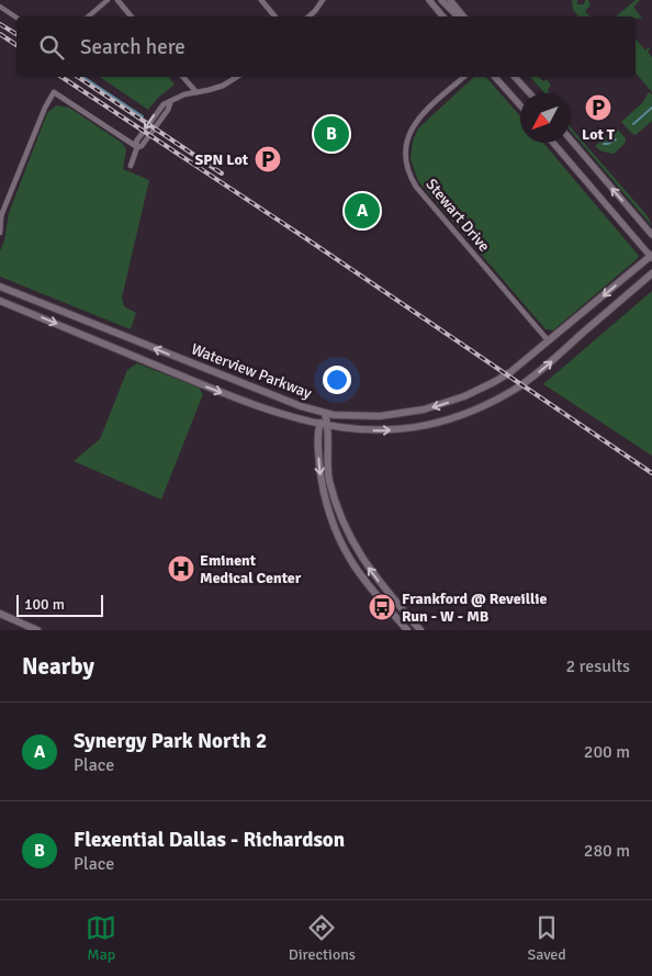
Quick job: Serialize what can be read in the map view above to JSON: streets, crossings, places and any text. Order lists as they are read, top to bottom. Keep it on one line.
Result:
{"streets":{"main road":["Waterview Parkway"],"street":["Stewart Drive"]},"crossings":[["Stewart Drive","Waterview Parkway"]],"places":{"parking":["Lot T","SPN Lot"],"hospital":["Eminent Medical Center"],"bus stop":["Frankford @ Reveillie Run - W - MB"]},"scale_bar":"100 m","north":"bottom left","page":{"search":"Search here","pins":["B","A"],"scale":"100 m","heading":["Nearby","2 results"],"list":[{"mark":"A","name":"Synergy Park North 2","note":"Place","value":"200 m"},{"mark":"B","name":"Flexential Dallas - Richardson","note":"Place","value":"280 m"}],"nav":["Map","Directions","Saved"]}}
